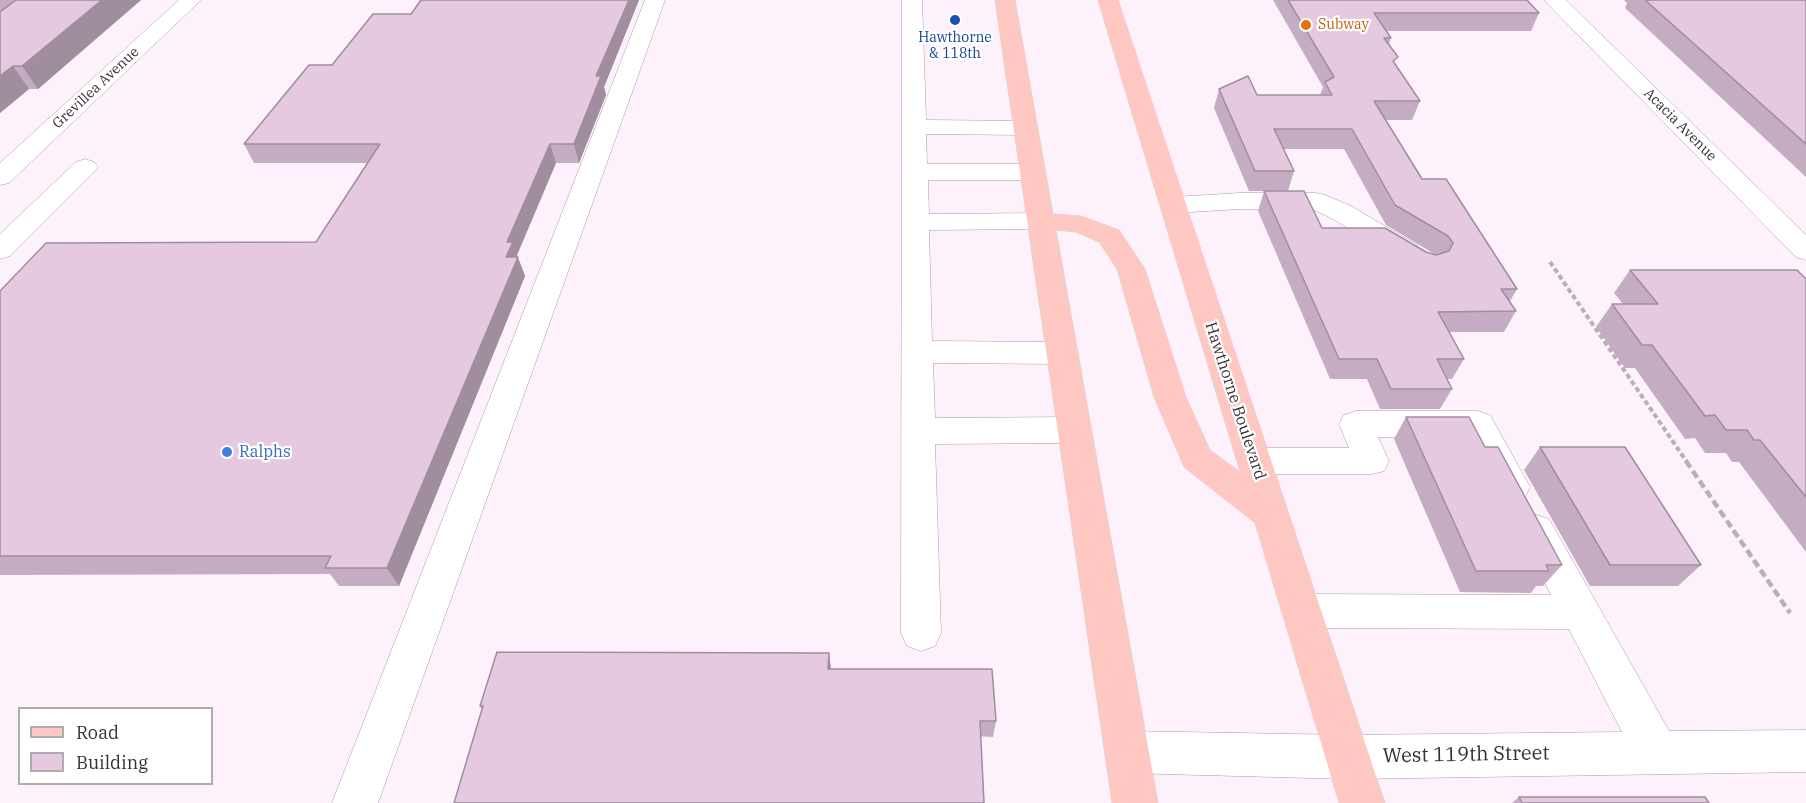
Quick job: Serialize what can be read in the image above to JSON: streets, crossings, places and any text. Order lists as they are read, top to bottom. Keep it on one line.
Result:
{"streets":{"main road":["Hawthorne Boulevard"],"street":["Grevillea Avenue","Acacia Avenue","West 119th Street"]},"crossings":[["Hawthorne Boulevard","West 119th Street"]],"places":["Hawthorne & 118th","Subway","Ralphs"],"legend":["Road","Building"]}
